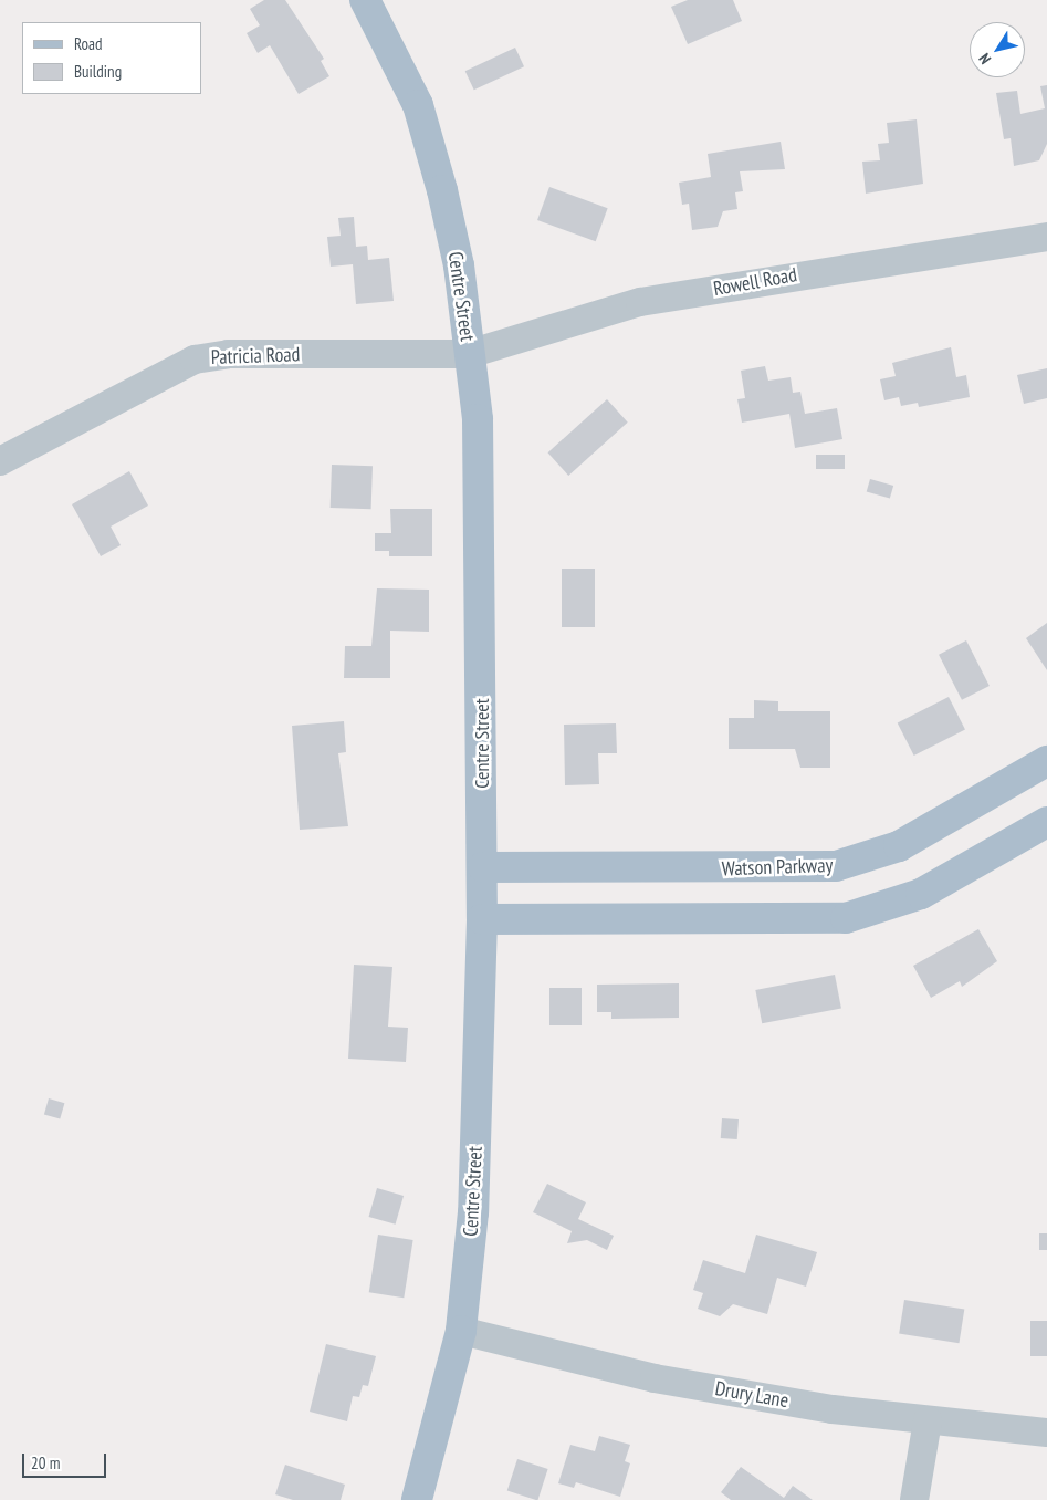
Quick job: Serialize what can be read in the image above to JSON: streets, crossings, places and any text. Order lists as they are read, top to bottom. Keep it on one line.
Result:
{"streets":{"main road":["Centre Street","Watson Parkway"],"street":["Rowell Road","Patricia Road","Drury Lane"]},"crossings":[["Rowell Road","Centre Street"],["Rowell Road","Patricia Road"],["Centre Street","Patricia Road"],["Centre Street","Watson Parkway"],["Centre Street","Drury Lane"]],"legend":["Road","Building"],"scale_bar":"20 m","north":"bottom left"}
